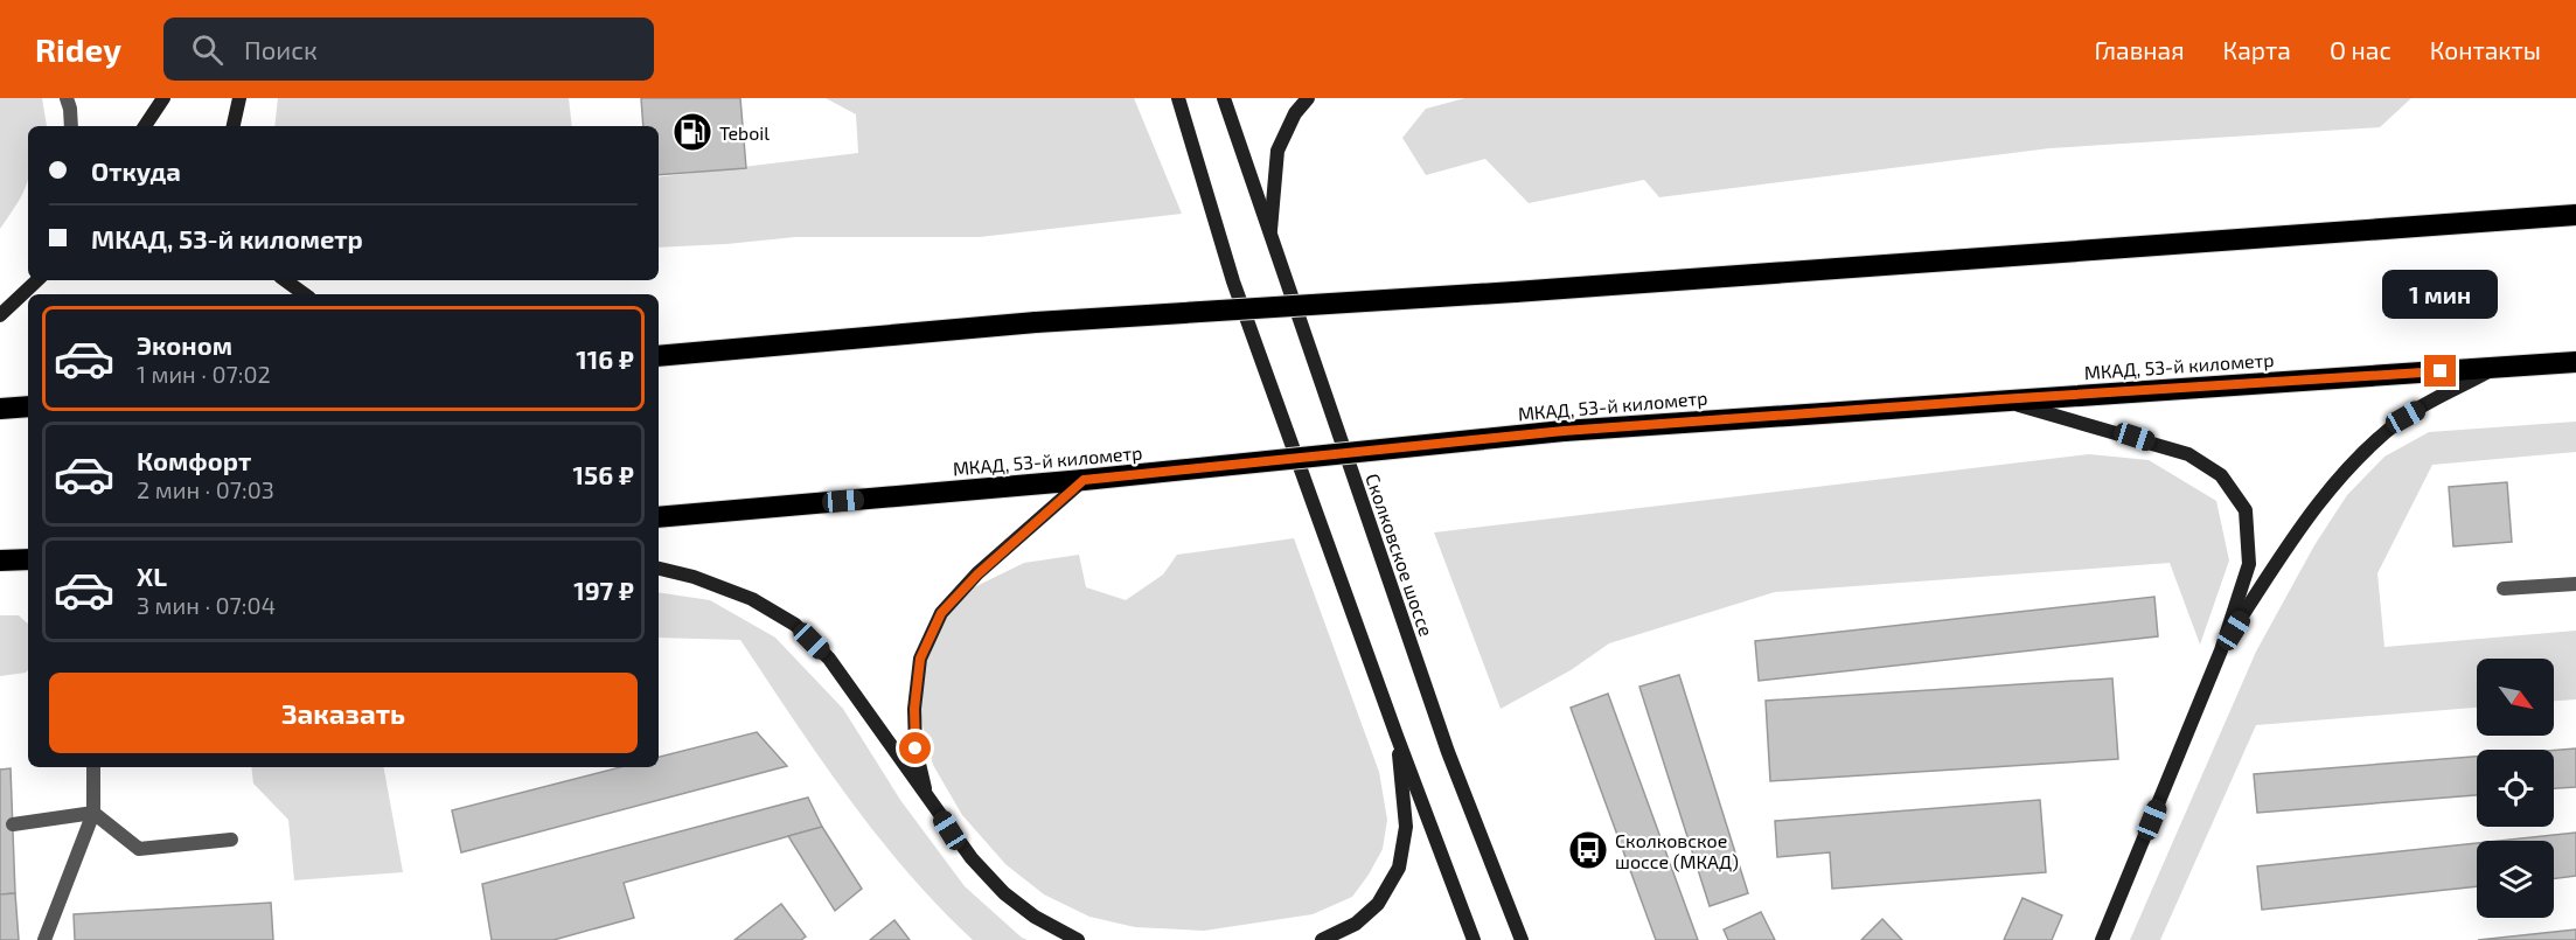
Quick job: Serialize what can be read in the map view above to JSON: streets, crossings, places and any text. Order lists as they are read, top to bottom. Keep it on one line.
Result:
{"streets":{"highway":["МКАД, 53-й километр"],"main road":["Сколковское шоссе"]},"places":{"fuel station":["Teboil"],"bus stop":["Сколковское шоссе (МКАД)"]},"north":"bottom right","page":{"header":"Ridey","search":"Поиск","nav":["Главная","Карта","О нас","Контакты"],"banner":["Откуда","МКАД, 53-й километр"],"bubble":"1 мин","list":[{"name":"Эконом","note":"1 мин · 07:02","value":"116 ₽"},{"name":"Комфорт","note":"2 мин · 07:03","value":"156 ₽"},{"name":"XL","note":"3 мин · 07:04","value":"197 ₽"}],"buttons":"Заказать"}}
